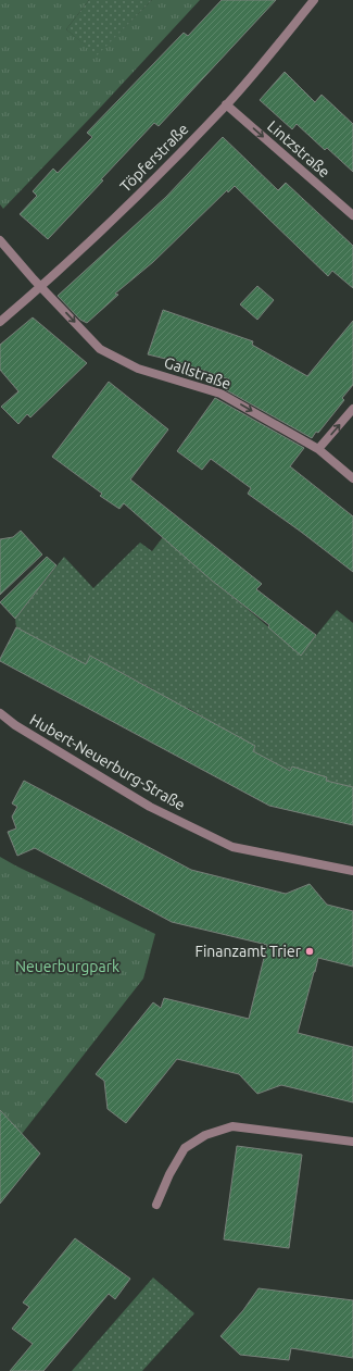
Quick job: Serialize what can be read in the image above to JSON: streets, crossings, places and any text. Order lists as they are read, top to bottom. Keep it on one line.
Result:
{"streets":{"street":["Lintzstraße","Töpferstraße","Gallstraße","Hubert-Neuerburg-Straße"]},"crossings":[["Lintzstraße","Töpferstraße"],["Töpferstraße","Gallstraße"]],"one_way":["Lintzstraße","Gallstraße"],"parks":["Neuerburgpark"],"places":["Finanzamt Trier"]}
